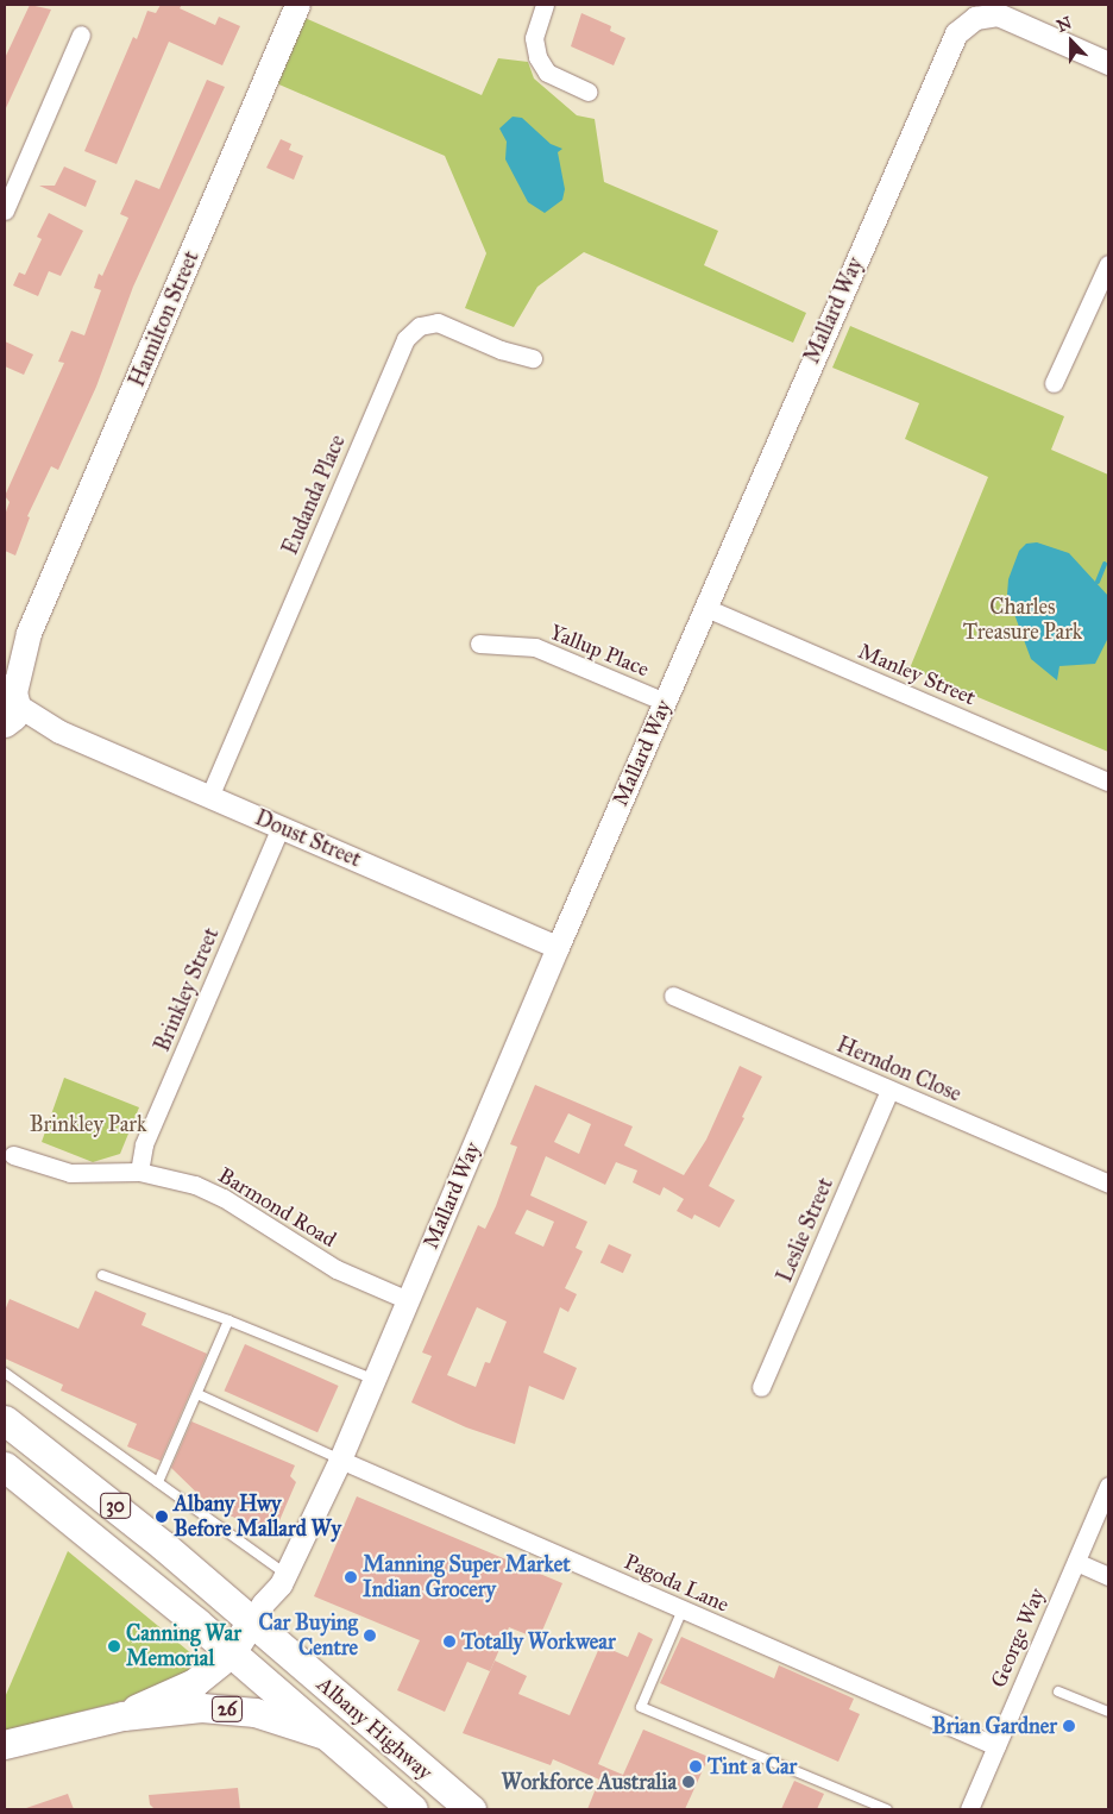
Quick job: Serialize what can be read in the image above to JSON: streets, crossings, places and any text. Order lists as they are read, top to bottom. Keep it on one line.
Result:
{"streets":{"highway":["30","Albany Highway"],"main road":["Hamilton Street","26"],"street":["Mallard Way","Eudanda Place","Yallup Place","Manley Street","Doust Street","Brinkley Street","Herndon Close","Barmond Road","Leslie Street","Pagoda Lane","George Way"]},"crossings":[["Mallard Way","Yallup Place"],["Mallard Way","Manley Street"],["Mallard Way","Doust Street"],["Mallard Way","Barmond Road"],["Mallard Way","Pagoda Lane"],["Mallard Way","26"],["Mallard Way","Albany Highway"],["Hamilton Street","Doust Street"],["Eudanda Place","Doust Street"],["Doust Street","Brinkley Street"],["Brinkley Street","Barmond Road"],["Herndon Close","Leslie Street"],["Pagoda Lane","George Way"],["26","Albany Highway"]],"parks":["Charles Treasure Park","Brinkley Park"],"places":["Albany Hwy Before Mallard Wy","Manning Super Market Indian Grocery","Car Buying Centre","Totally Workwear","Canning War Memorial","Brian Gardner","Tint a Car","Workforce Australia"],"north":"top"}
